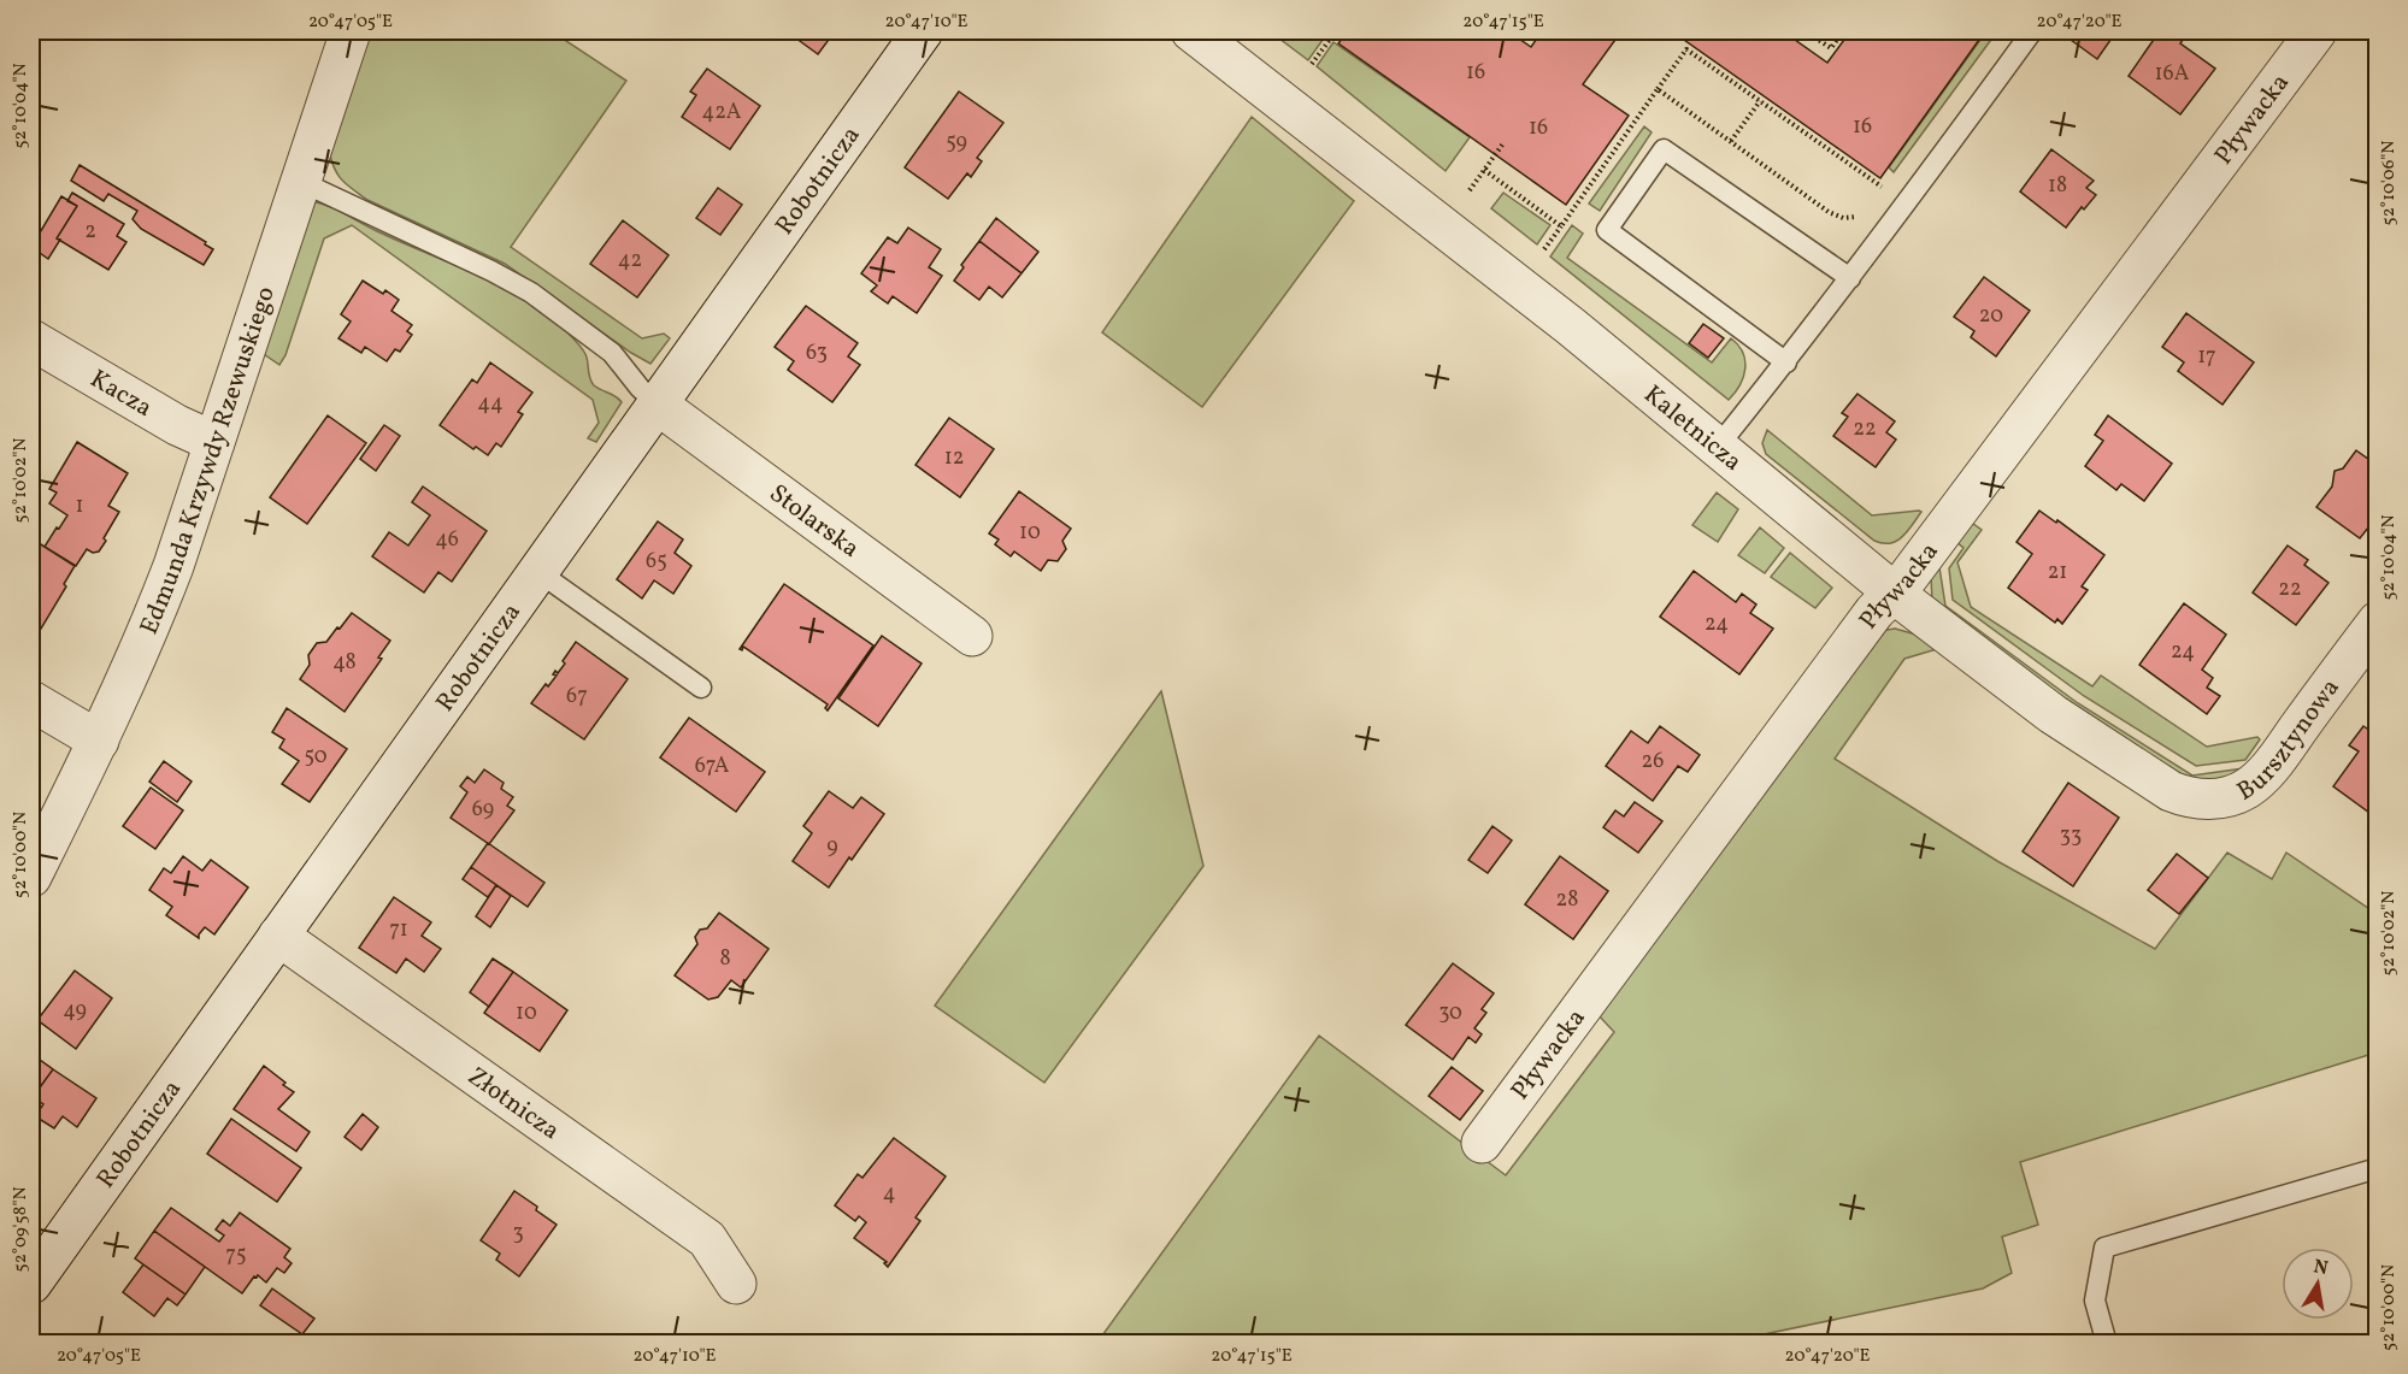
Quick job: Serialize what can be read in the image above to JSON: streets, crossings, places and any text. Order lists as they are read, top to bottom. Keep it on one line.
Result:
{"streets":{"street":["Pływacka","Robotnicza","Kacza","Kaletnicza","Edmunda Krzywdy Rzewuskiego","Stolarska","Bursztynowa","Złotnicza"]},"crossings":[["Pływacka","Kaletnicza"],["Robotnicza","Stolarska"],["Robotnicza","Złotnicza"],["Kacza","Edmunda Krzywdy Rzewuskiego"],["Kaletnicza","Bursztynowa"]],"house_numbers":["16","16A","42A","16","16","59","18","2","42","20","63","17","44","22","12","1","10","46","65","21","22","24","24","48","67","50","26","67A","69","33","9","28","71","8","49","10","30","4","3","75"],"north":"top","coordinates":["20°47'05\"E","20°47'10\"E","20°47'15\"E","20°47'20\"E","52°10'04\"N","52°10'06\"N","52°10'02\"N","52°10'00\"N","52°09'58\"N"]}
